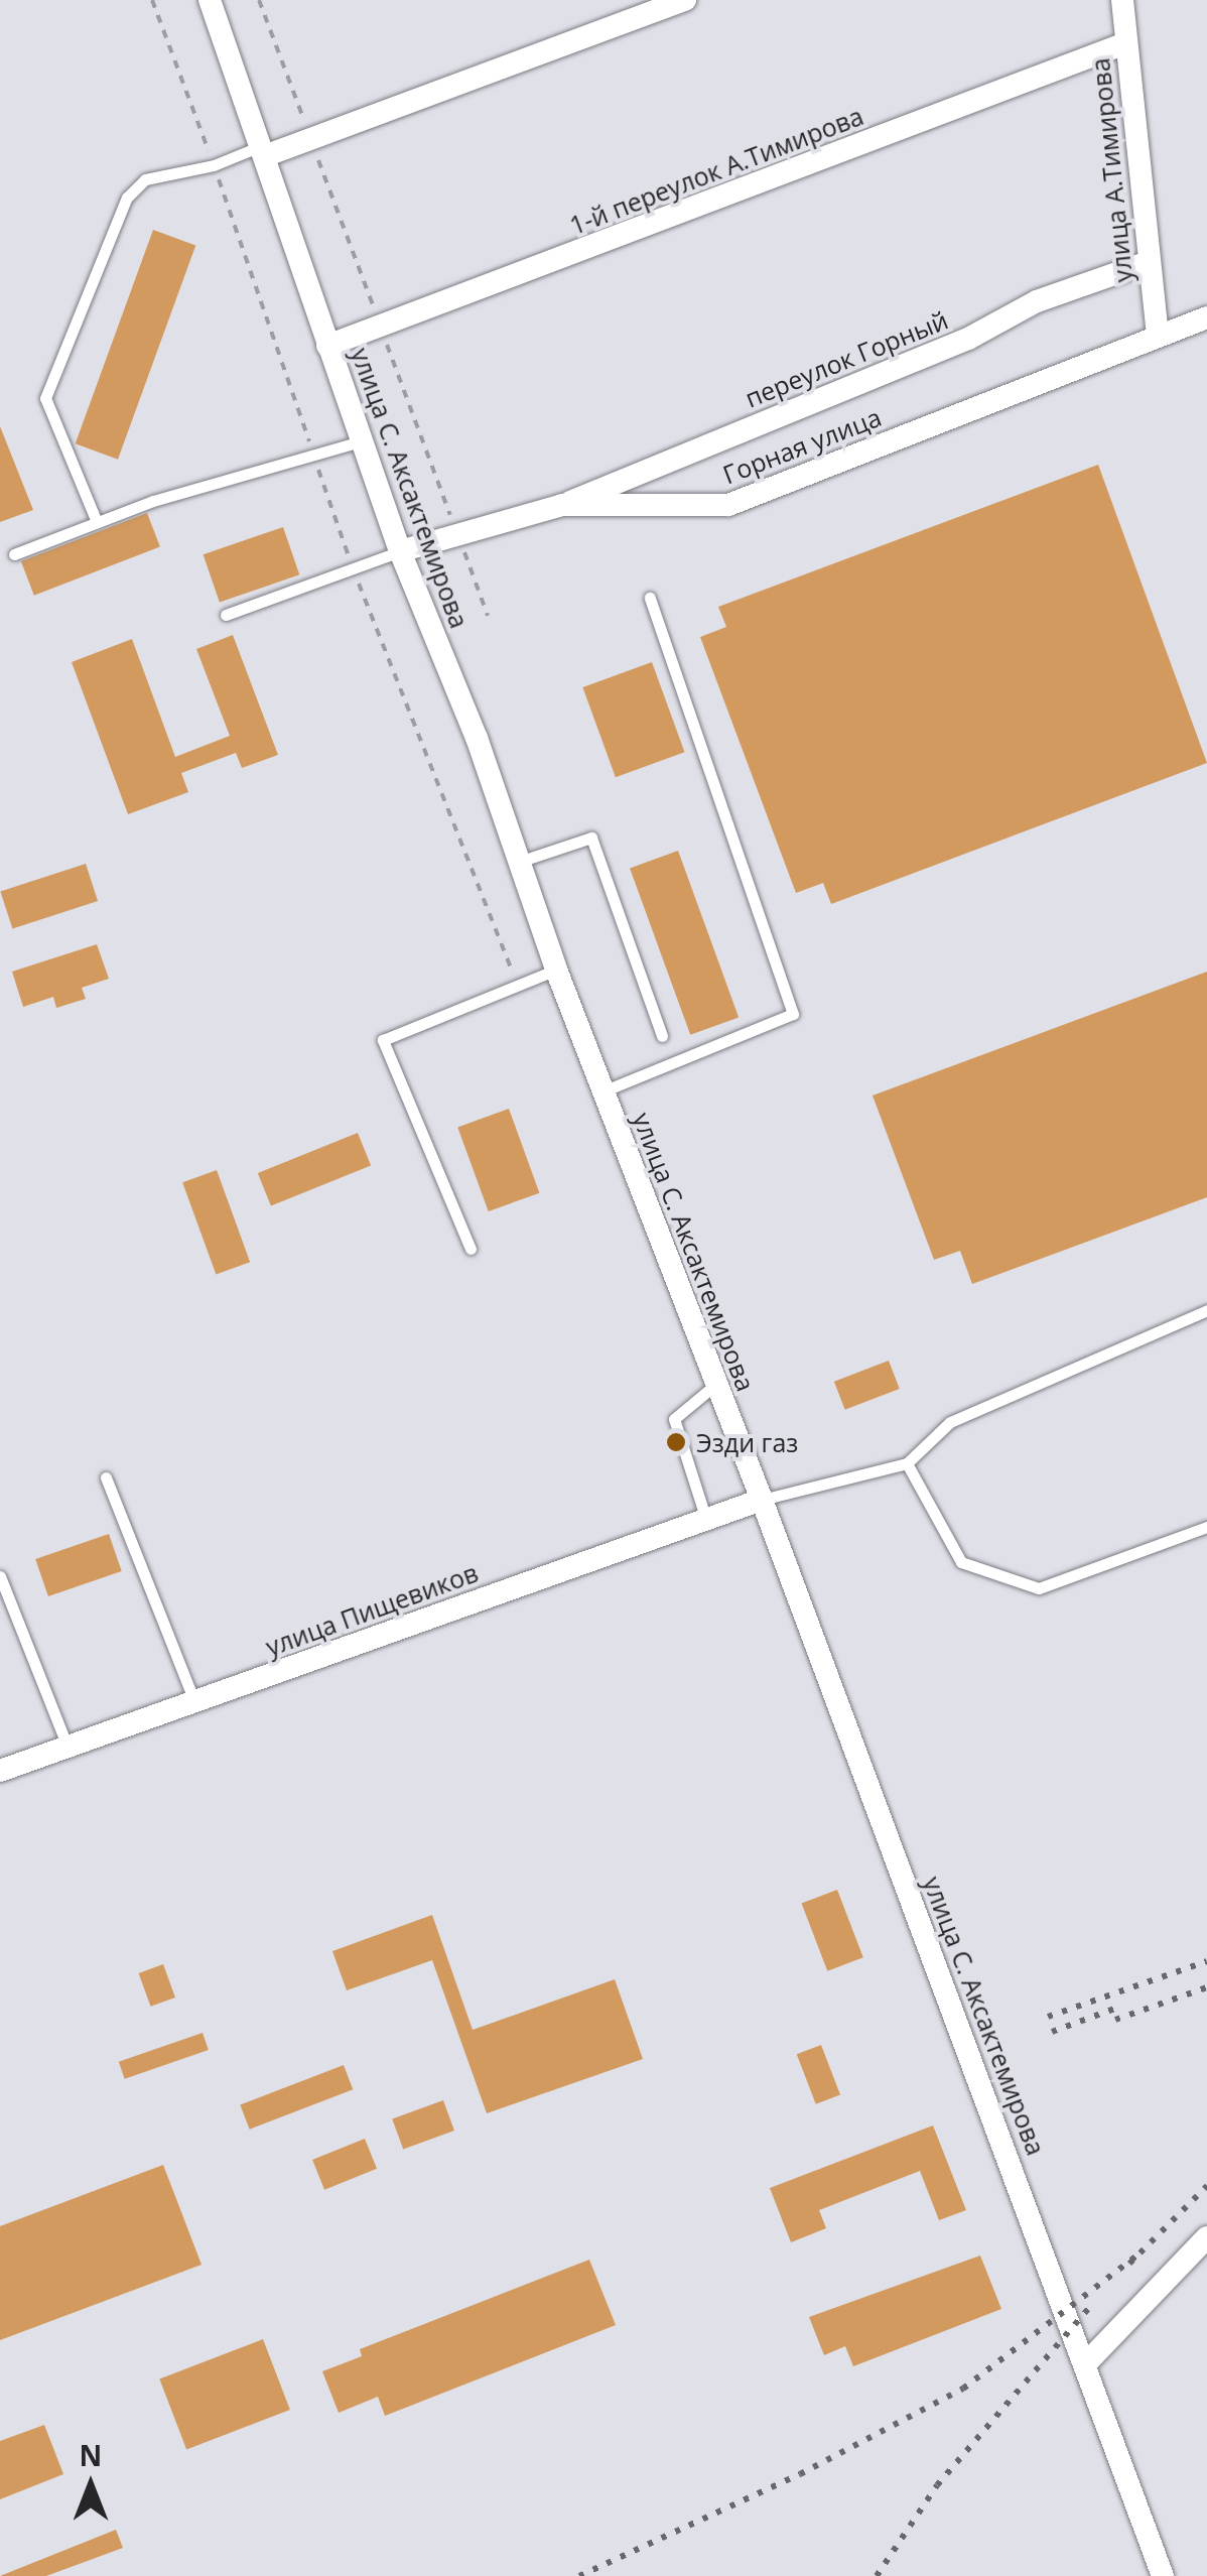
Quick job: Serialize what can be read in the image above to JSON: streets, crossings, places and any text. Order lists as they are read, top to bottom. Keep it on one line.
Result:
{"streets":{"street":["1-й переулок А.Тимирова","улица А.Тимирова","переулок Горный","Горная улица","улица С. Аксактемирова","улица Пищевиков"]},"crossings":[["1-й переулок А.Тимирова","улица А.Тимирова"],["1-й переулок А.Тимирова","улица С. Аксактемирова"],["улица А.Тимирова","переулок Горный"],["улица А.Тимирова","Горная улица"],["переулок Горный","Горная улица"],["Горная улица","улица С. Аксактемирова"],["улица С. Аксактемирова","улица Пищевиков"]],"places":["Эзди газ"],"north":"top"}
